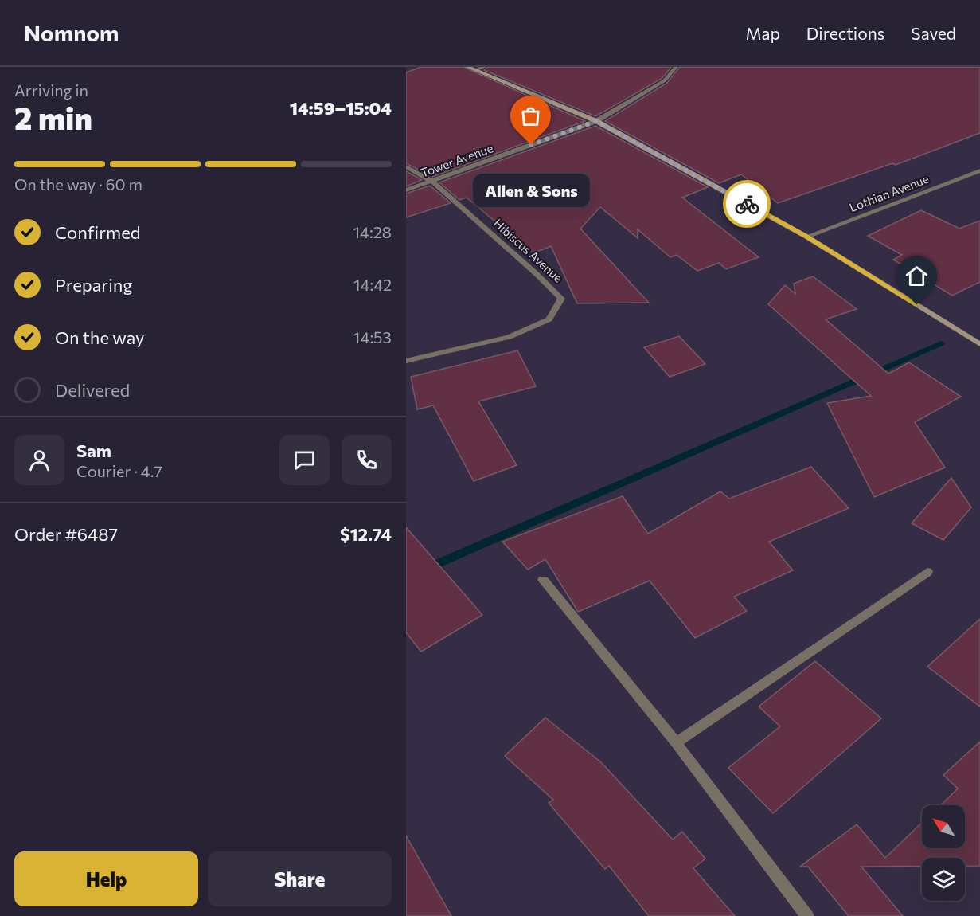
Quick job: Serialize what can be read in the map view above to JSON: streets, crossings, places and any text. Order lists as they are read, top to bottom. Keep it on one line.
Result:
{"streets":{"street":["Tower Avenue","Lothian Avenue","Hibiscus Avenue"]},"crossings":[["Tower Avenue","Hibiscus Avenue"]],"places":["Allen & Sons"],"north":"top left","page":{"header":"Nomnom","nav":["Map","Directions","Saved"],"heading":["2 min","Arriving in","14:59–15:04"],"panel":["Sam","Courier · 4.7","Order #6487","$12.74"],"bar":"On the way · 60 m","bubble":"Allen & Sons","list":[["Confirmed","14:28"],["Preparing","14:42"],["On the way","14:53"],"Delivered"],"buttons":["Help","Share"]}}
